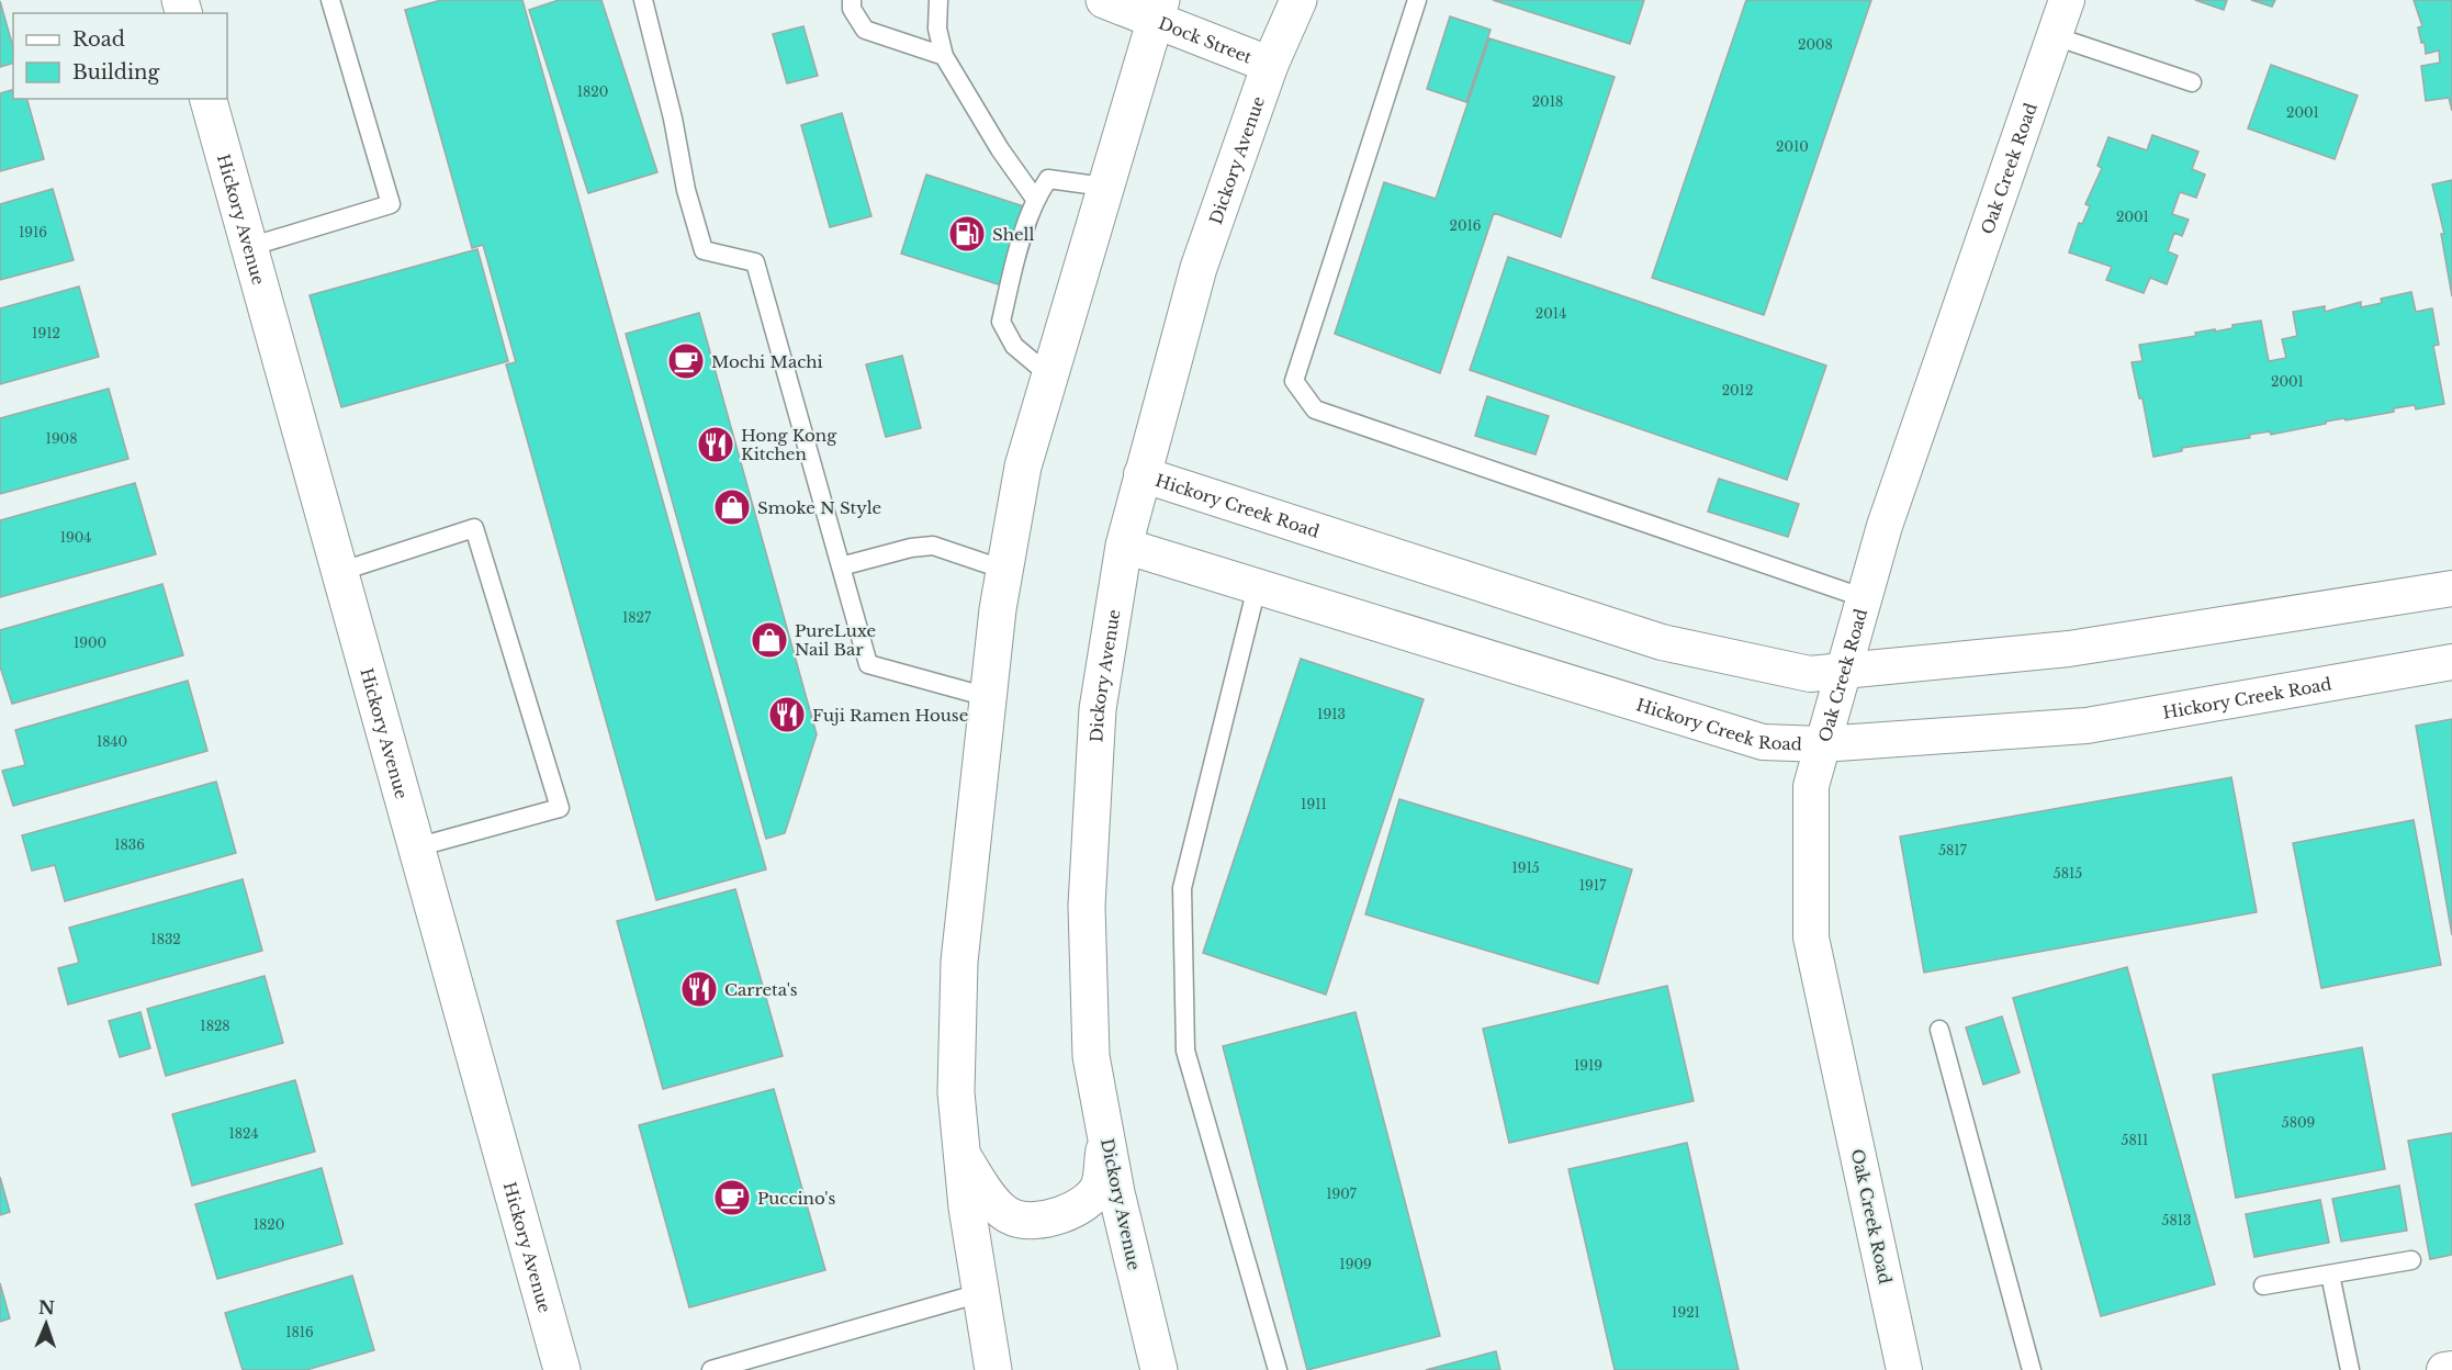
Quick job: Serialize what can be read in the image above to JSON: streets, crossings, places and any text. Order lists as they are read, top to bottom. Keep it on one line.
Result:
{"streets":{"main road":["Dock Street","Dickory Avenue","Hickory Avenue"],"street":["Oak Creek Road","Hickory Creek Road"]},"crossings":[["Dock Street","Dickory Avenue"],["Dickory Avenue","Hickory Creek Road"],["Oak Creek Road","Hickory Creek Road"]],"places":{"fuel station":["Shell"],"cafe":["Mochi Machi","Puccino's"],"restaurant":["Hong Kong Kitchen","Fuji Ramen House","Carreta's"],"shop":["Smoke N Style","PureLuxe Nail Bar"]},"house_numbers":["2008","1820","2018","2001","2010","2001","2016","1916","2014","1912","2001","2012","1908","1904","1827","1900","1913","1840","1911","1836","5817","1915","5815","1917","1832","1828","1919","5809","1824","5811","1907","5813","1820","1909","1921","1816"],"legend":["Road","Building"],"north":"top"}
